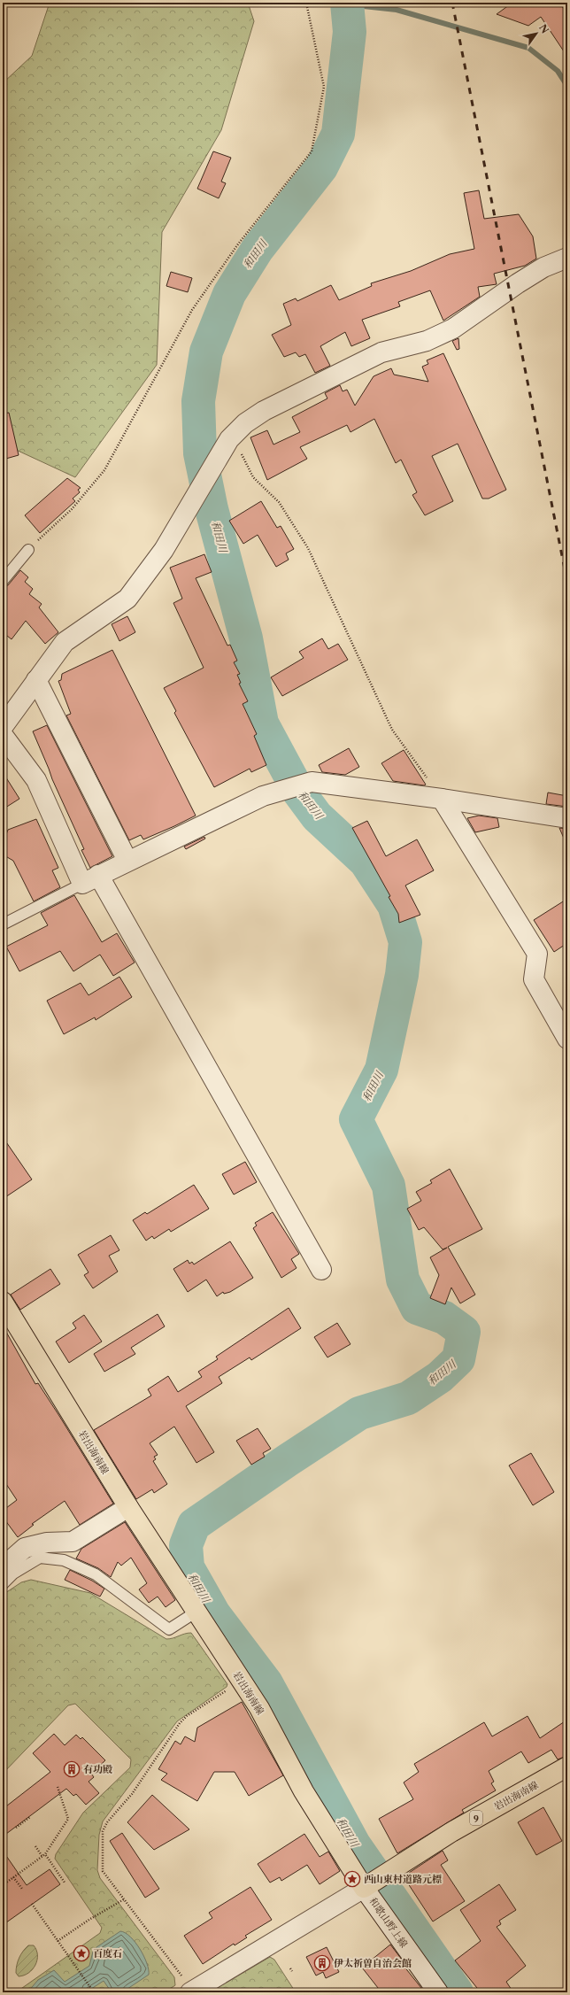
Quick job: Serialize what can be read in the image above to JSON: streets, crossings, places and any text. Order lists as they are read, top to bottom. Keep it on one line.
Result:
{"streets":{"main road":["岩出海南線","9"],"street":["和歌山野上線"]},"crossings":[["岩出海南線","和歌山野上線"]],"water":["和田川"],"places":{"building":["有功殿","伊太祈曽自治会館"],"place":["西山東村道路元標","百度石"]},"north":"top right"}
